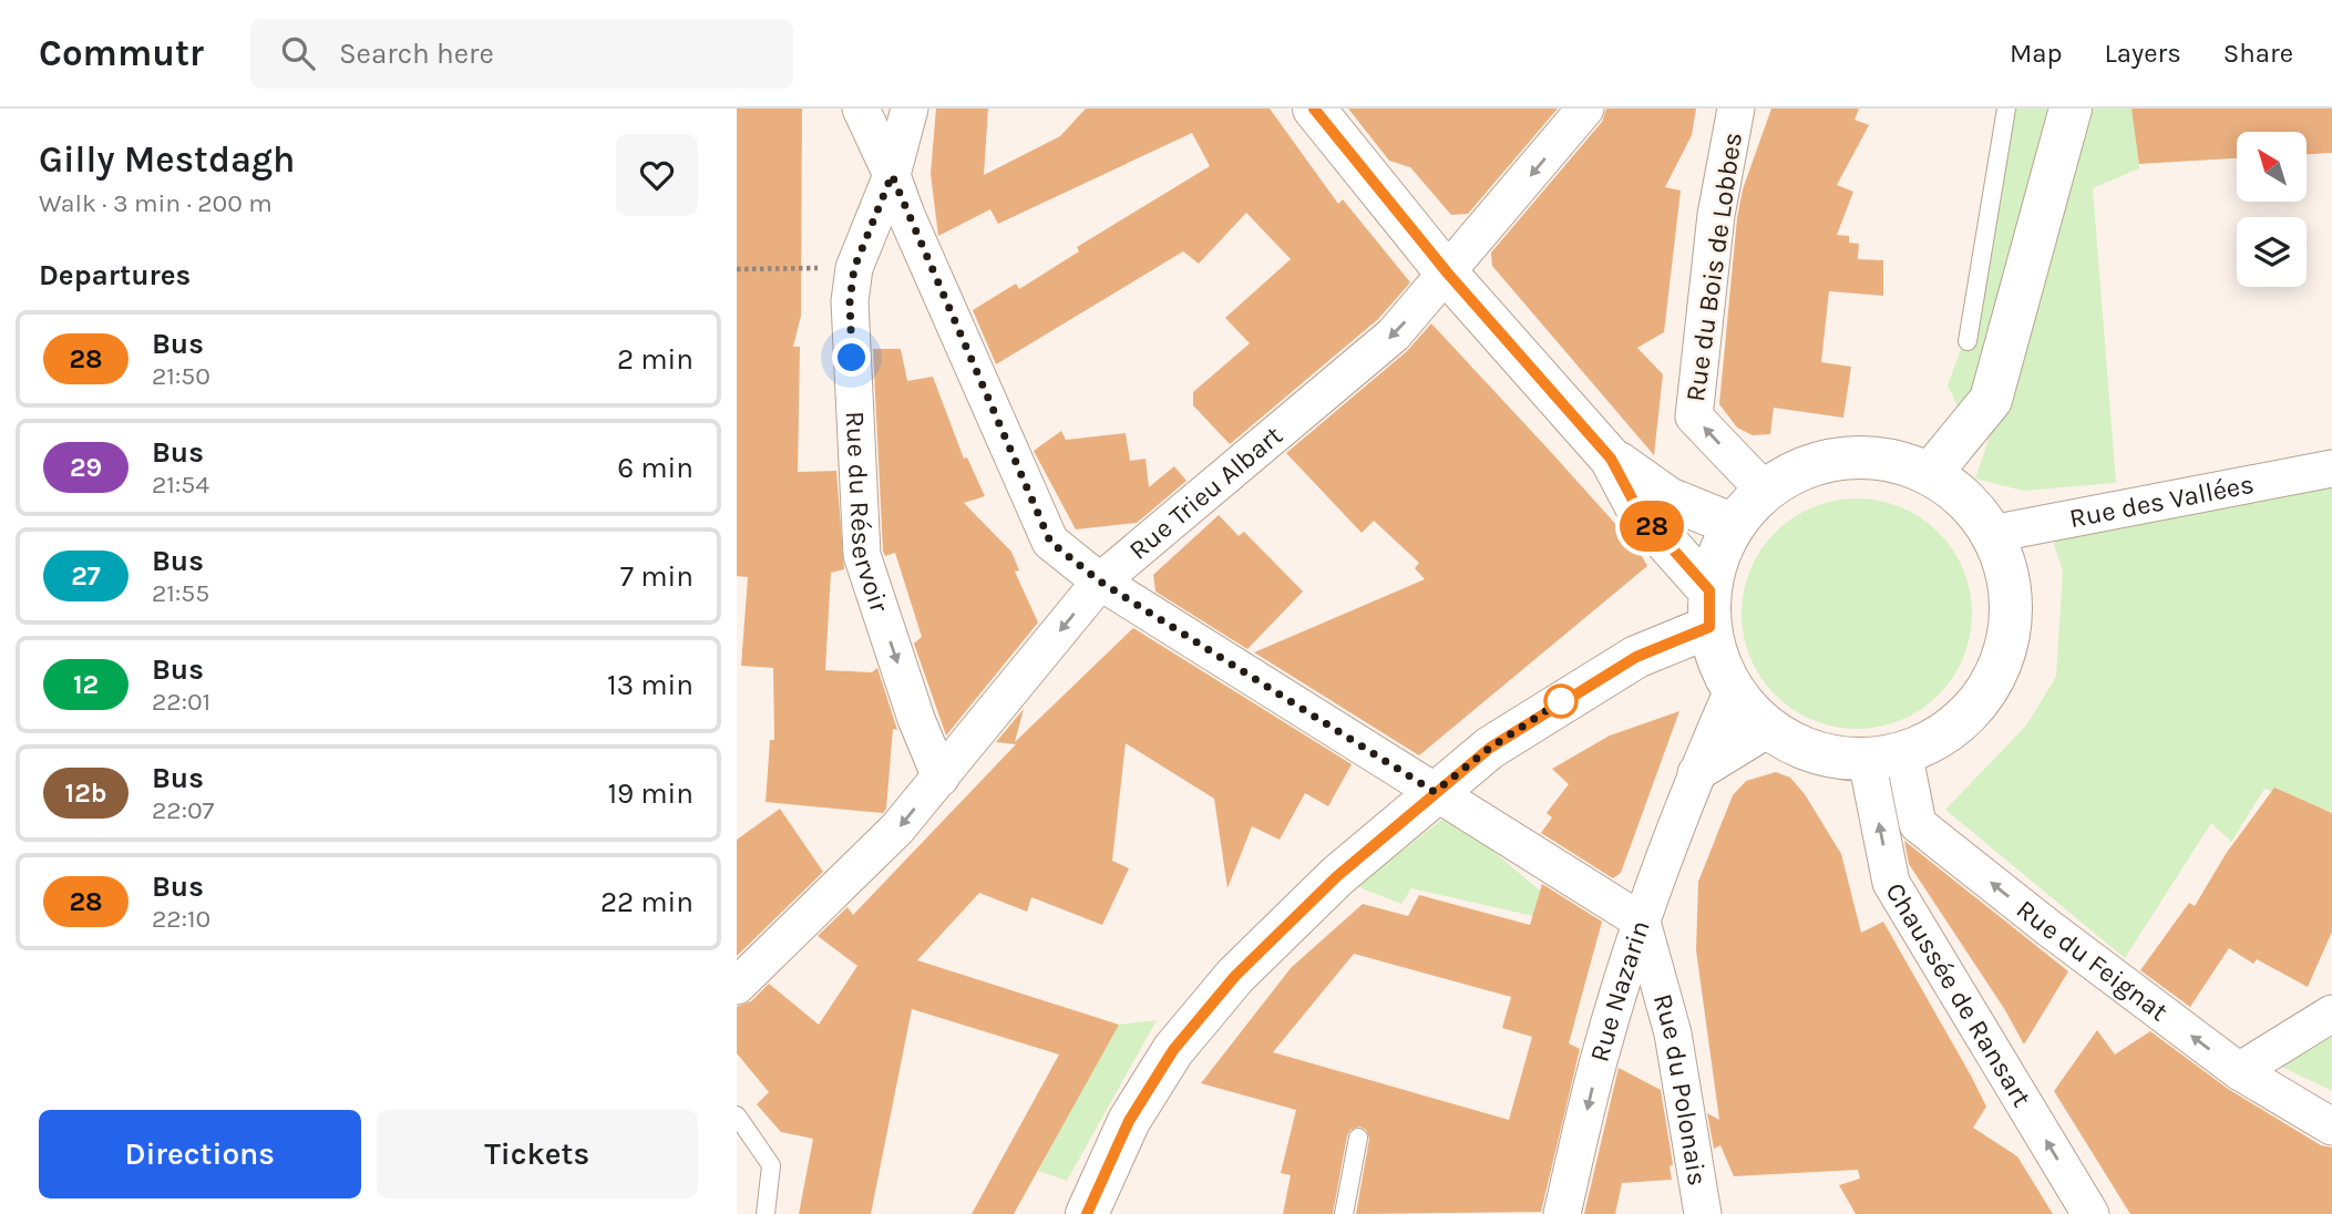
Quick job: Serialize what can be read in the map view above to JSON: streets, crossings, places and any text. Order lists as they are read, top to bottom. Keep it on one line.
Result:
{"streets":{"street":["Rue du Bois de Lobbes","Rue Trieu Albart","Rue des Vallées","Rue du Réservoir","Rue du Feignat","Rue Nazarin","Chaussée de Ransart","Rue du Polonais"]},"crossings":[["Rue Trieu Albart","Rue du Réservoir"],["Rue du Feignat","Chaussée de Ransart"],["Rue Nazarin","Rue du Polonais"]],"one_way":["Rue du Bois de Lobbes","Rue Trieu Albart","Rue du Feignat","Rue Nazarin","Chaussée de Ransart"],"lines":["bus line 28"],"north":"top left","page":{"header":"Commutr","search":"Search here","nav":["Map","Layers","Share"],"heading":[["Gilly Mestdagh","Walk · 3 min · 200 m"],"Departures"],"on_map":"28","list":[{"mark":"28","name":"Bus","note":"21:50","value":"2 min"},{"mark":"29","name":"Bus","note":"21:54","value":"6 min"},{"mark":"27","name":"Bus","note":"21:55","value":"7 min"},{"mark":"12","name":"Bus","note":"22:01","value":"13 min"},{"mark":"12b","name":"Bus","note":"22:07","value":"19 min"},{"mark":"28","name":"Bus","note":"22:10","value":"22 min"}],"buttons":["Directions","Tickets"]}}
